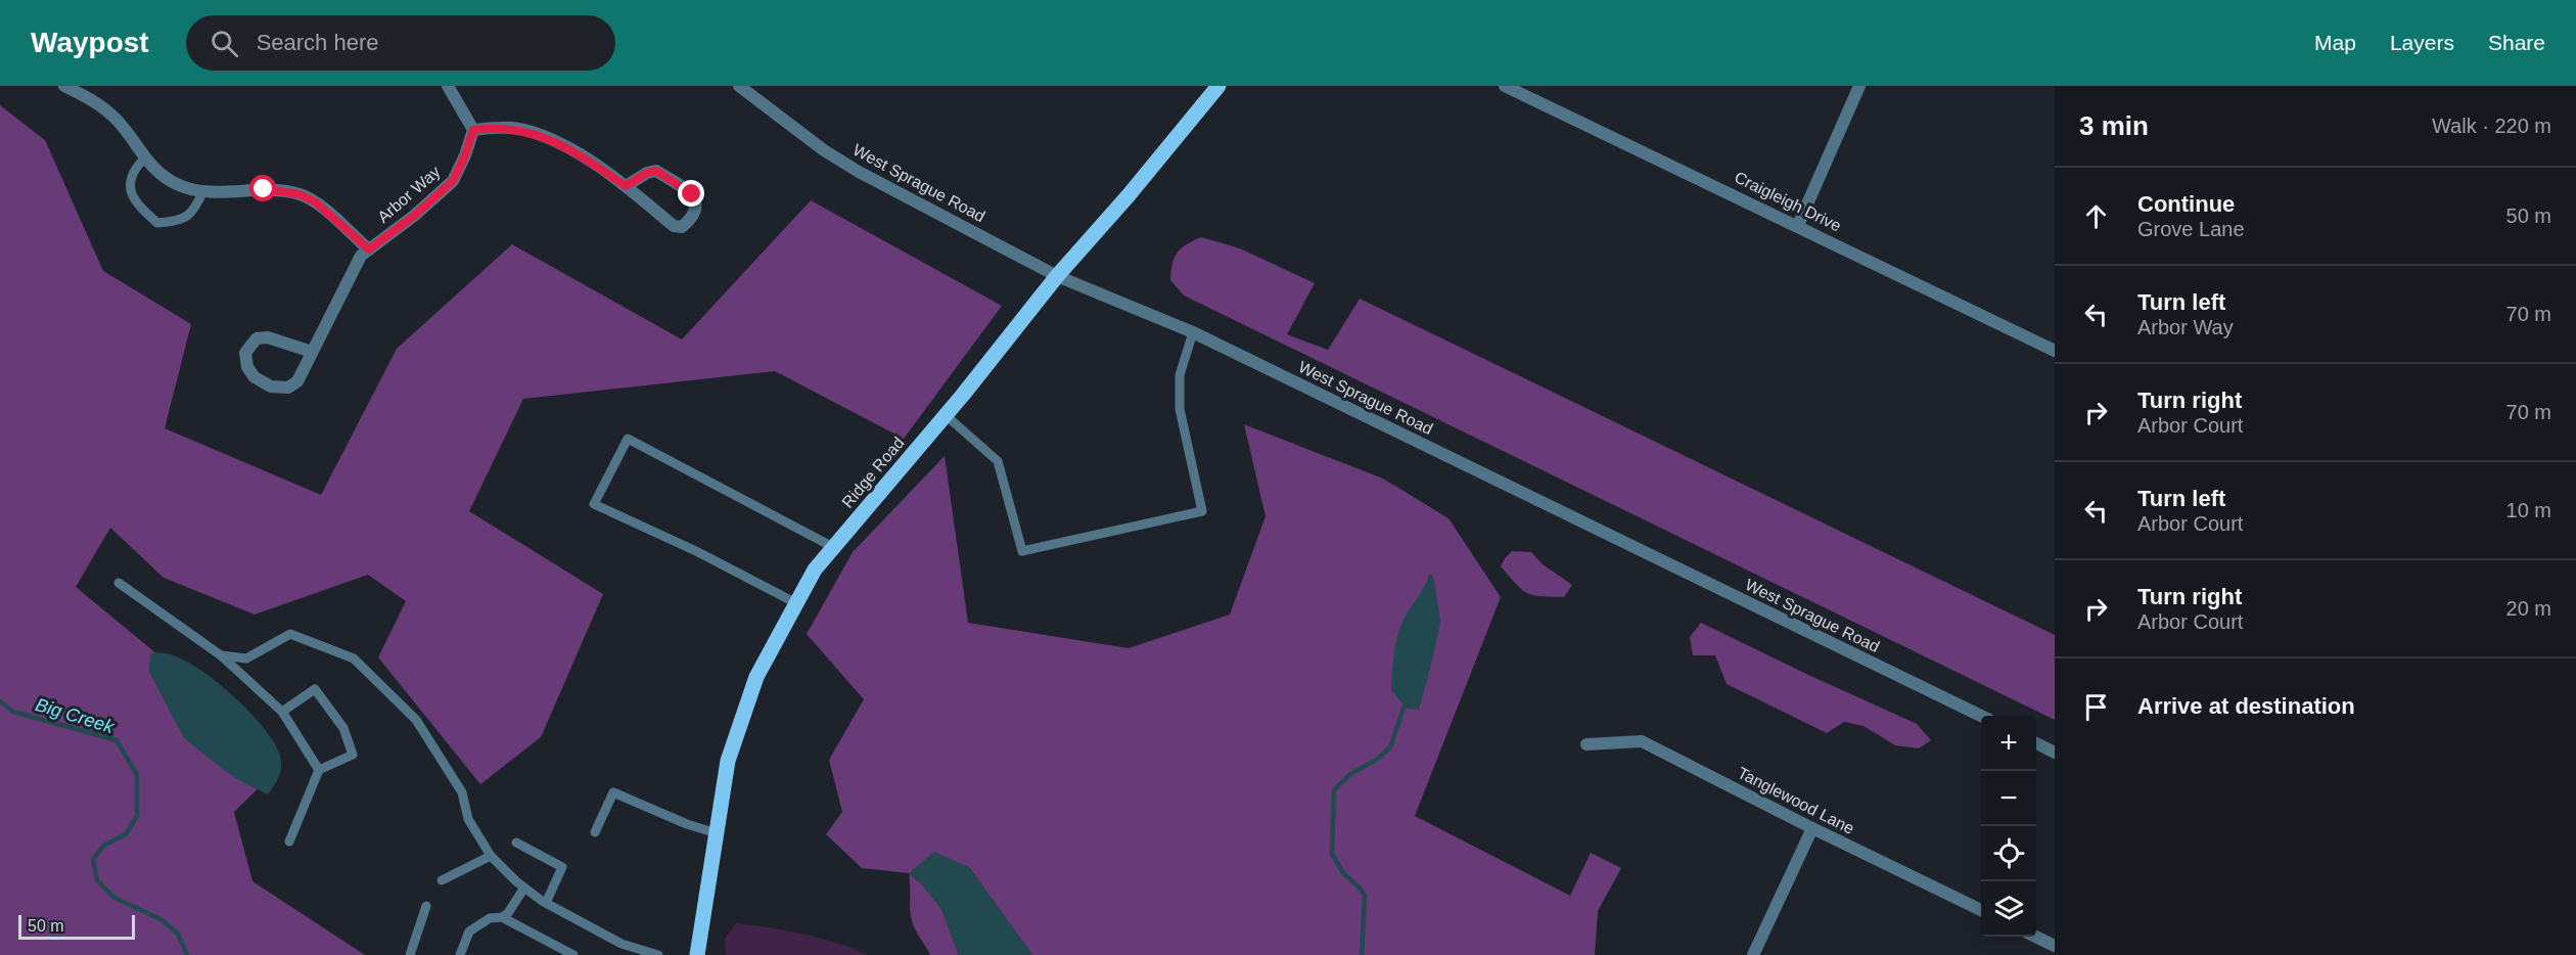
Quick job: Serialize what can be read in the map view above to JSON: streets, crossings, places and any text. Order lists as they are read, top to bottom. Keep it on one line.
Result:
{"streets":{"main road":["Ridge Road"],"street":["West Sprague Road","Arbor Way","Craigleigh Drive","Tanglewood Lane"]},"crossings":[["West Sprague Road","Ridge Road"]],"water":["Big Creek"],"scale_bar":"50 m","page":{"header":"Waypost","search":"Search here","nav":["Map","Layers","Share"],"heading":["3 min","Walk · 220 m"],"list":[["Continue","Grove Lane","50 m"],["Turn left","Arbor Way","70 m"],["Turn right","Arbor Court","70 m"],["Turn left","Arbor Court","10 m"],["Turn right","Arbor Court","20 m"],"Arrive at destination"],"map_buttons":["+","−"],"scale":"50 m"}}
